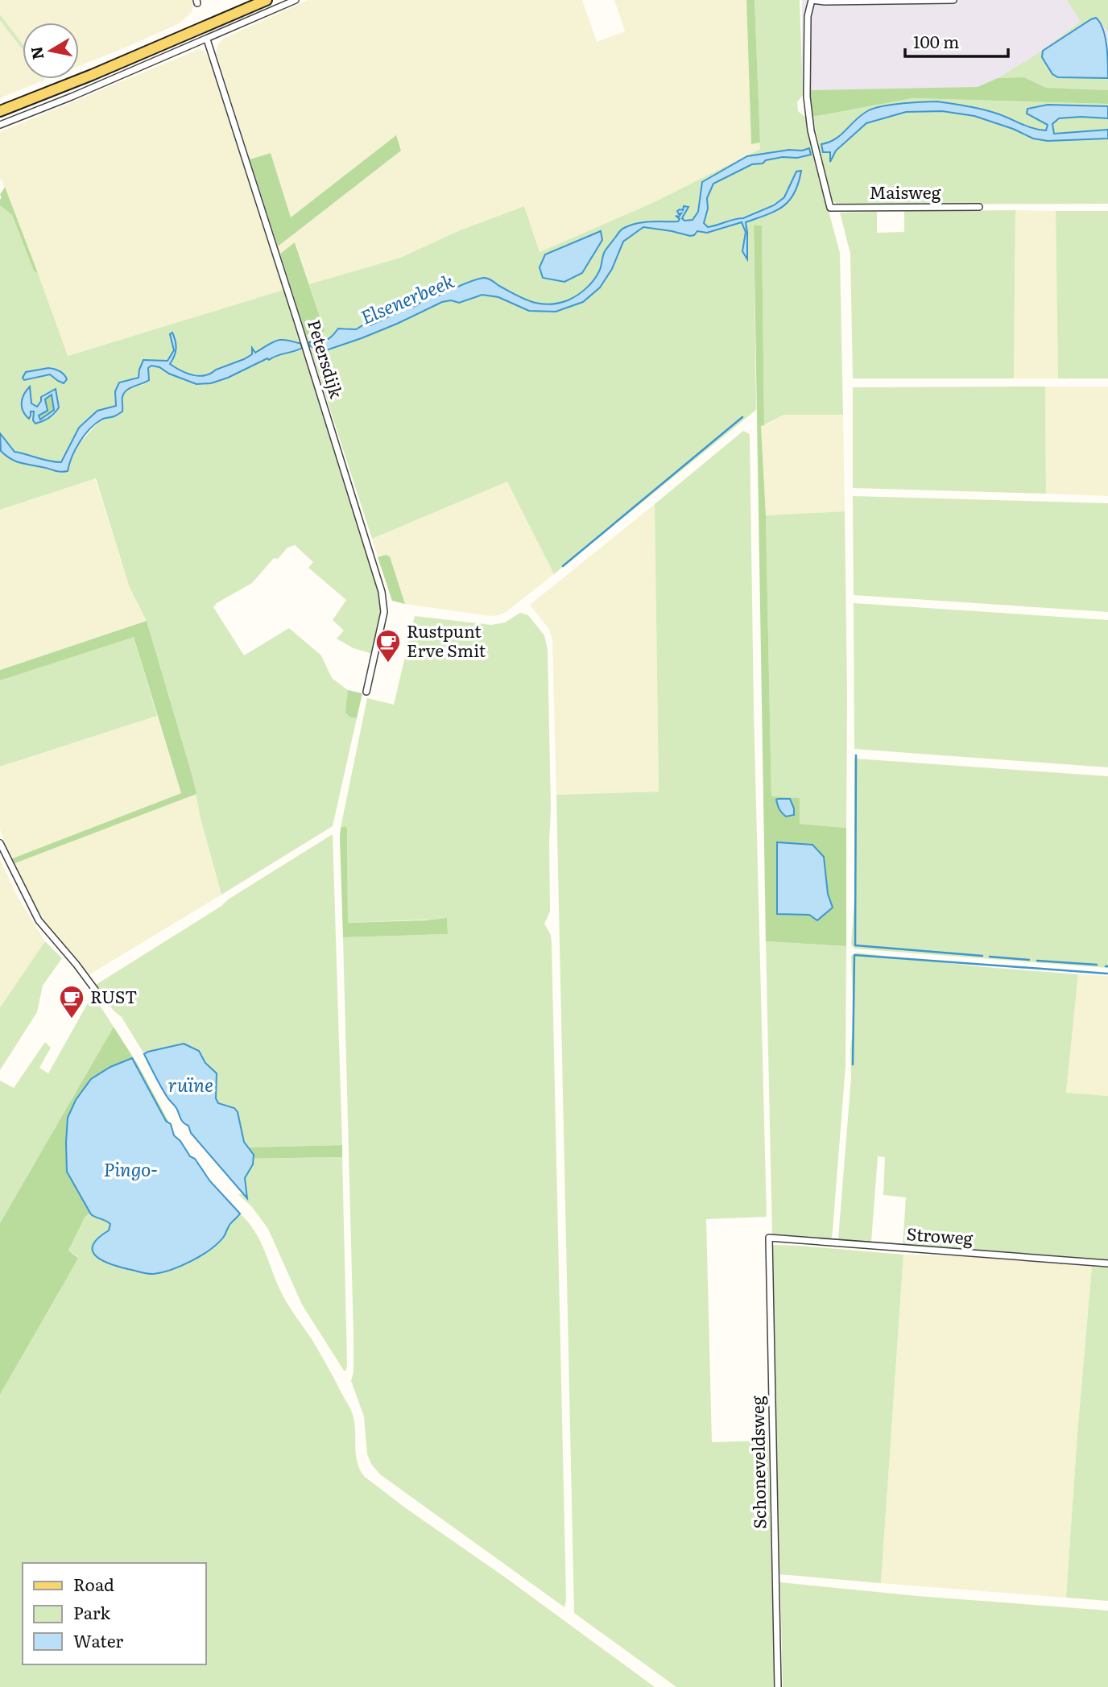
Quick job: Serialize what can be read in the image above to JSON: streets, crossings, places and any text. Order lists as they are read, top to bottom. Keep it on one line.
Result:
{"streets":{"street":["Maisweg","Petersdijk","Stroweg","Schoneveldsweg"]},"crossings":[["Stroweg","Schoneveldsweg"]],"water":["Elsenerbeek","ruïne","Pingo-"],"places":{"cafe":["Rustpunt Erve Smit","RUST"]},"legend":["Road","Park","Water"],"scale_bar":"100 m","north":"left"}
